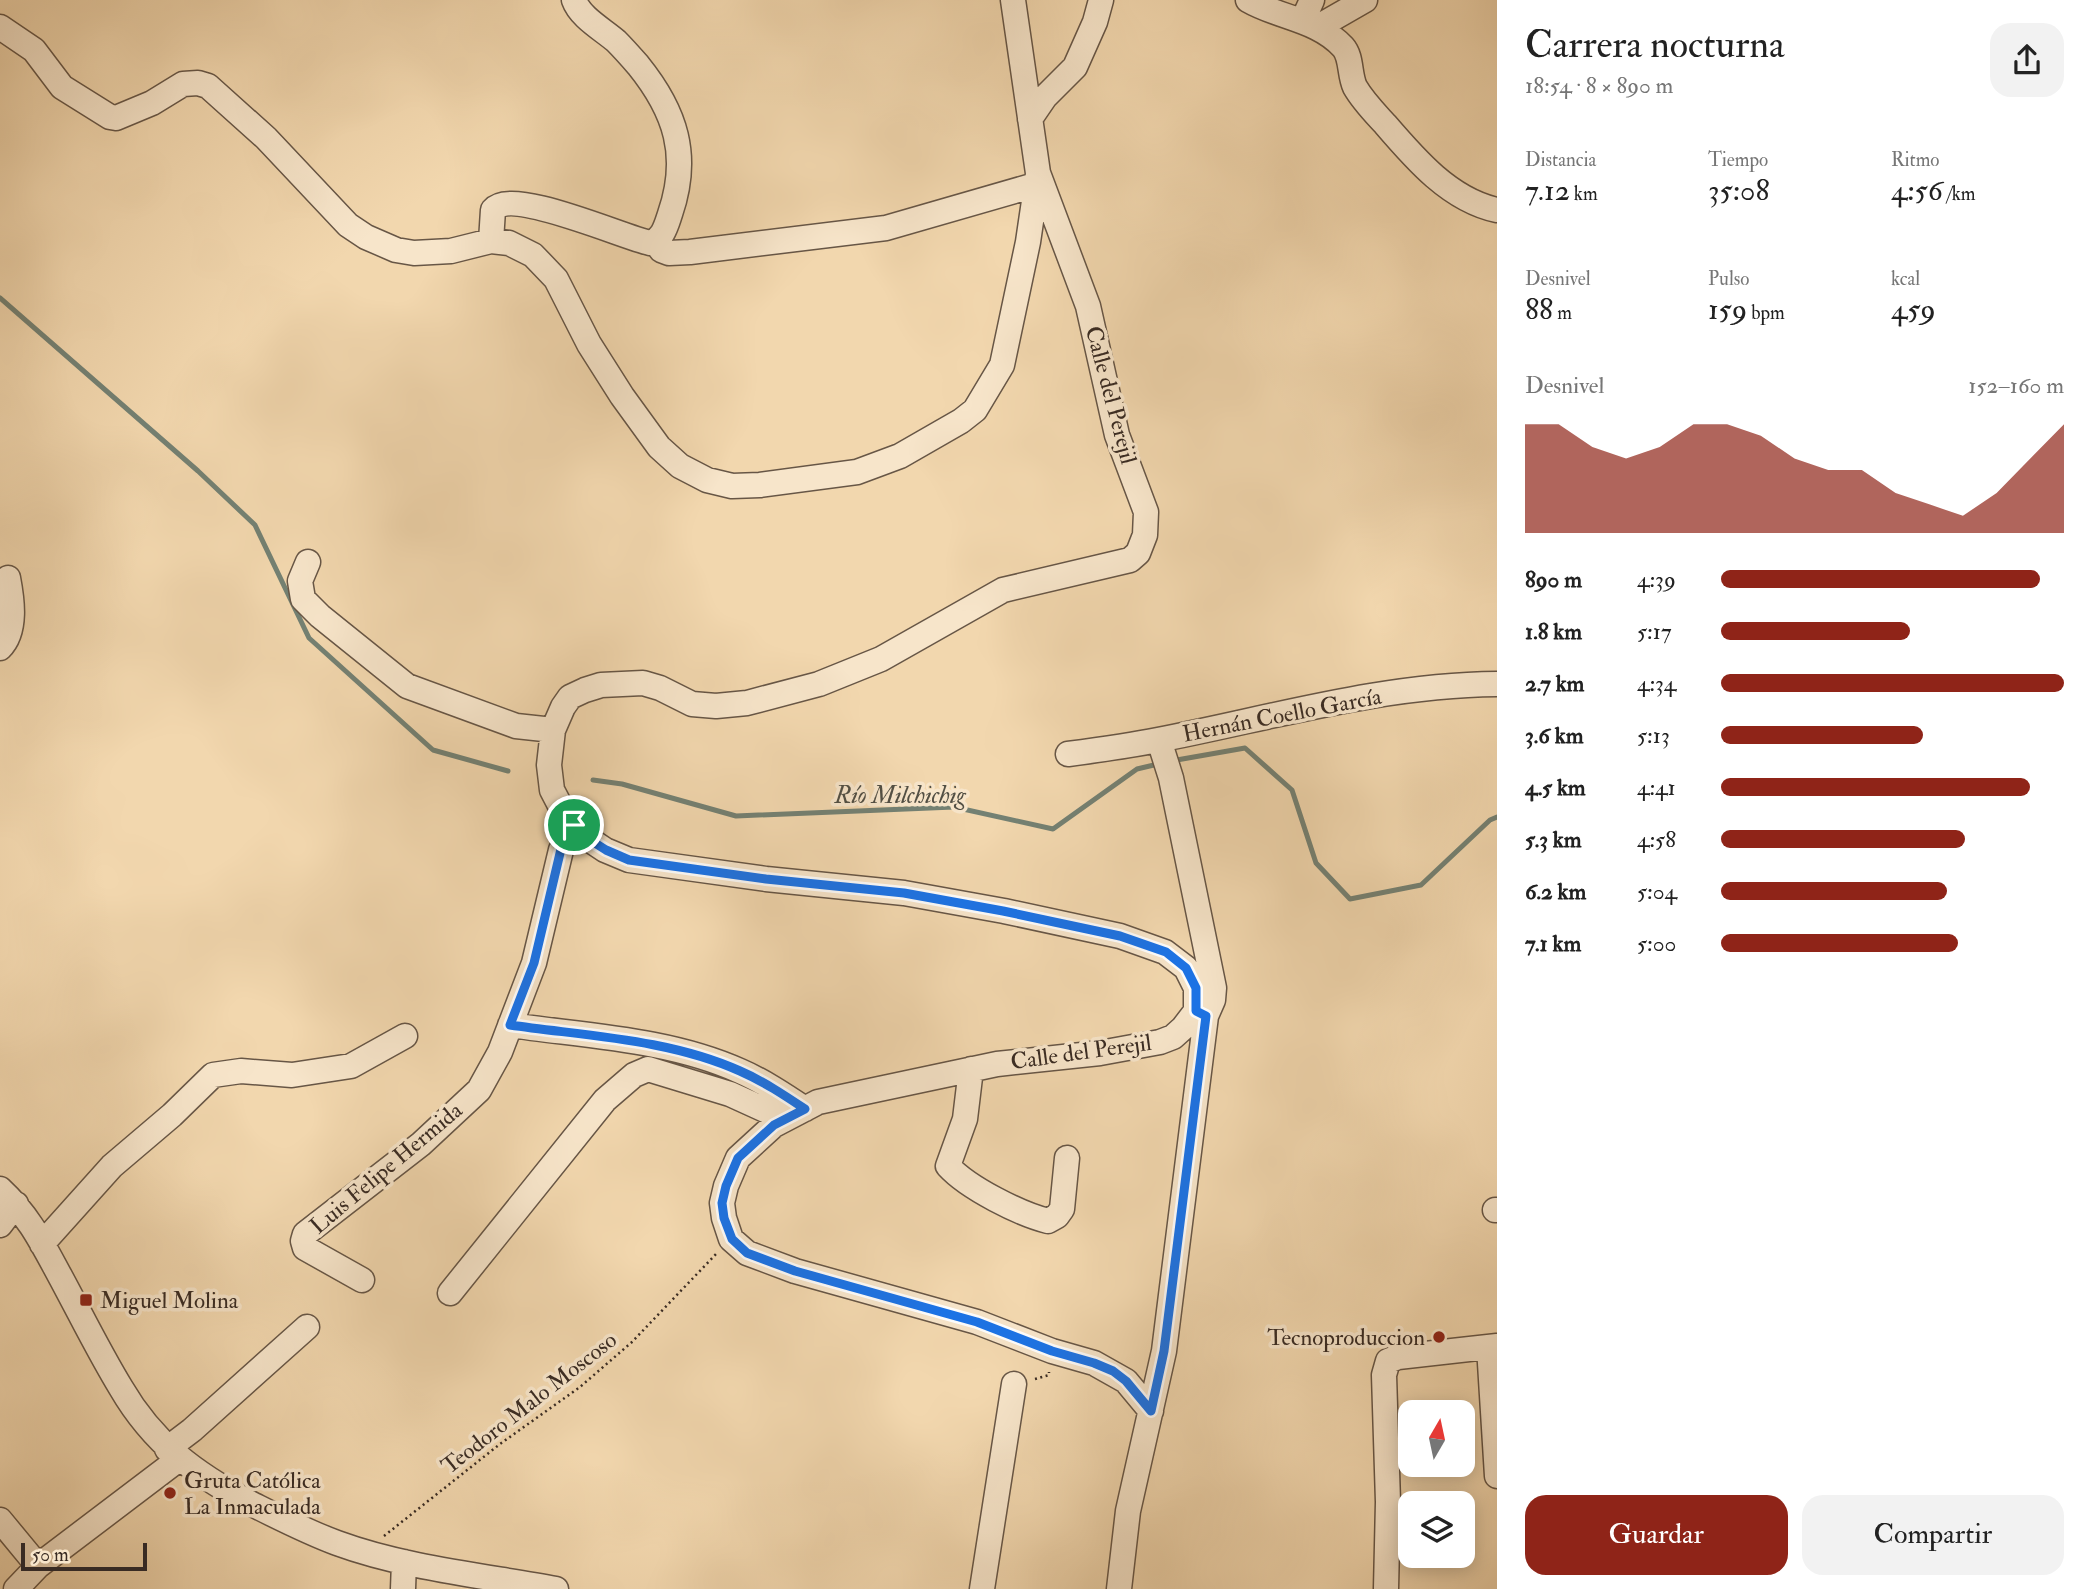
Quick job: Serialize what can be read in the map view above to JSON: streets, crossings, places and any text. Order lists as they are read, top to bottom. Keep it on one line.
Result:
{"streets":{"street":["Calle del Perejil","Hernán Coello García","Luis Felipe Hermida"],"path":["Teodoro Malo Moscoso"]},"crossings":[["Calle del Perejil","Hernán Coello García"],["Calle del Perejil","Luis Felipe Hermida"],["Calle del Perejil","Teodoro Malo Moscoso"]],"water":["Río Milchichig"],"places":{"transit":["Miguel Molina"],"other":["Tecnoproduccion","Gruta Católica La Inmaculada"]},"scale_bar":"50 m","north":"top","page":{"heading":["Carrera nocturna","18:54 · 8 × 890 m"],"stats":[["Distancia","7.12 km"],["Tiempo","35:08"],["Ritmo","4:56 /km"],["Desnivel","88 m"],["Pulso","159 bpm"],["kcal","459"]],"chart":["Desnivel","152–160 m"],"list":[{"name":"890 m","note":"4:39"},{"name":"1.8 km","note":"5:17"},{"name":"2.7 km","note":"4:34"},{"name":"3.6 km","note":"5:13"},{"name":"4.5 km","note":"4:41"},{"name":"5.3 km","note":"4:58"},{"name":"6.2 km","note":"5:04"},{"name":"7.1 km","note":"5:00"}],"buttons":["Guardar","Compartir"],"scale":"50 m"}}
